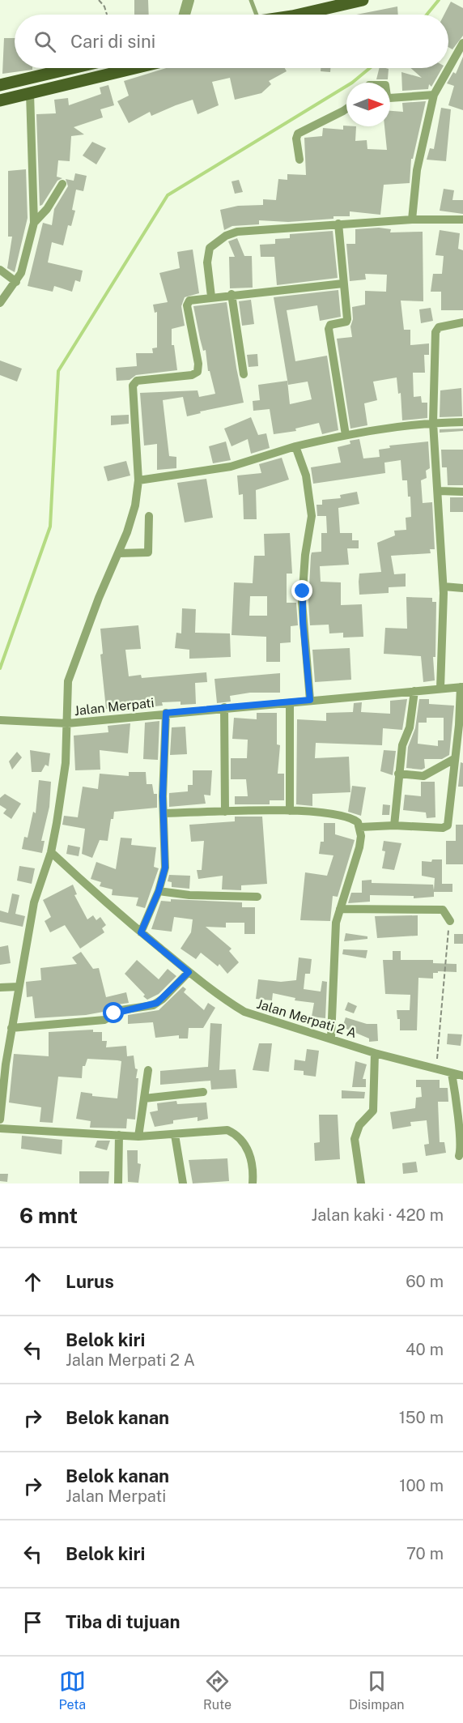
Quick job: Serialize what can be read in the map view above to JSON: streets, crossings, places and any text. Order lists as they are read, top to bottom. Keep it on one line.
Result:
{"streets":{"street":["Jalan Merpati","Jalan Merpati 2 A"]},"north":"right","page":{"search":"Cari di sini","heading":["6 mnt","Jalan kaki · 420 m"],"list":[["Lurus","60 m"],["Belok kiri","Jalan Merpati 2 A","40 m"],["Belok kanan","150 m"],["Belok kanan","Jalan Merpati","100 m"],["Belok kiri","70 m"],"Tiba di tujuan"],"nav":["Peta","Rute","Disimpan"]}}
